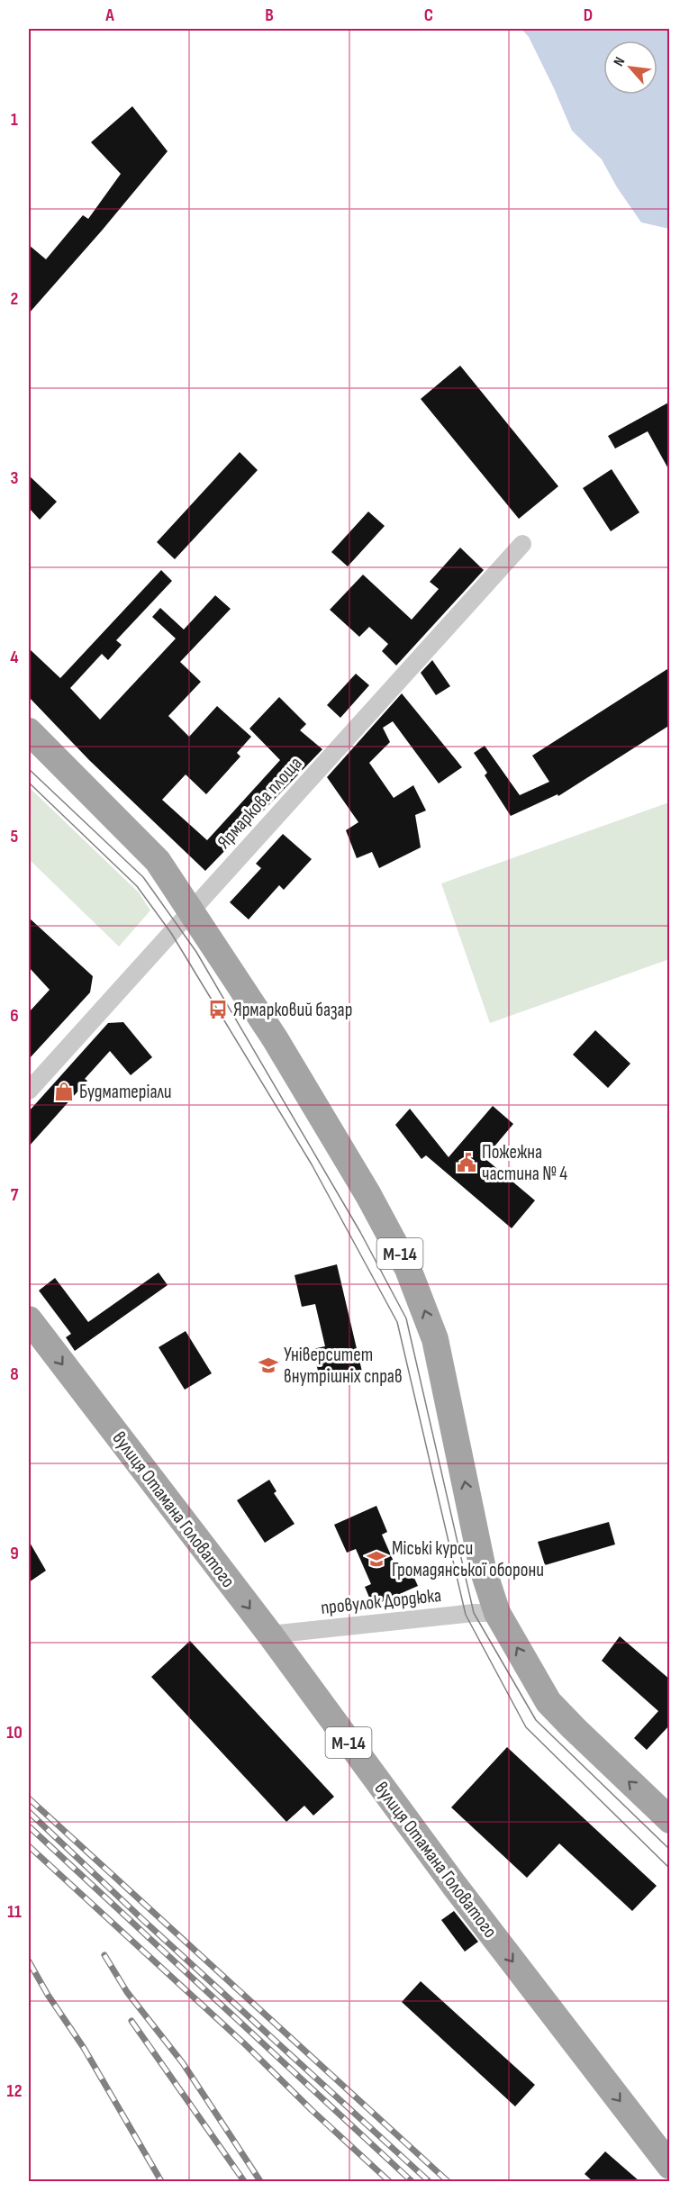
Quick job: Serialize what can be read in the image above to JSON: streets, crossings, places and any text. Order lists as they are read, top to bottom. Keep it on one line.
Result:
{"streets":{"main road":["М-14","вулиця Отамана Головатого"],"street":["Ярмаркова площа","провулок Дордюка"]},"crossings":[["Ярмаркова площа","М-14"],["М-14","провулок Дордюка"],["вулиця Отамана Головатого","провулок Дордюка"]],"places":{"bus stop":["Ярмарковий базар"],"shop":["Будматеріали"],"public building":["Пожежна частина № 4"],"school or university":["Університет внутрішніх справ","Міські курси Громадянської оборони"]},"north":"top left","grid":{"columns":["A","B","C","D"],"rows":["1","2","3","4","5","6","7","8","9","10","11","12"]}}
